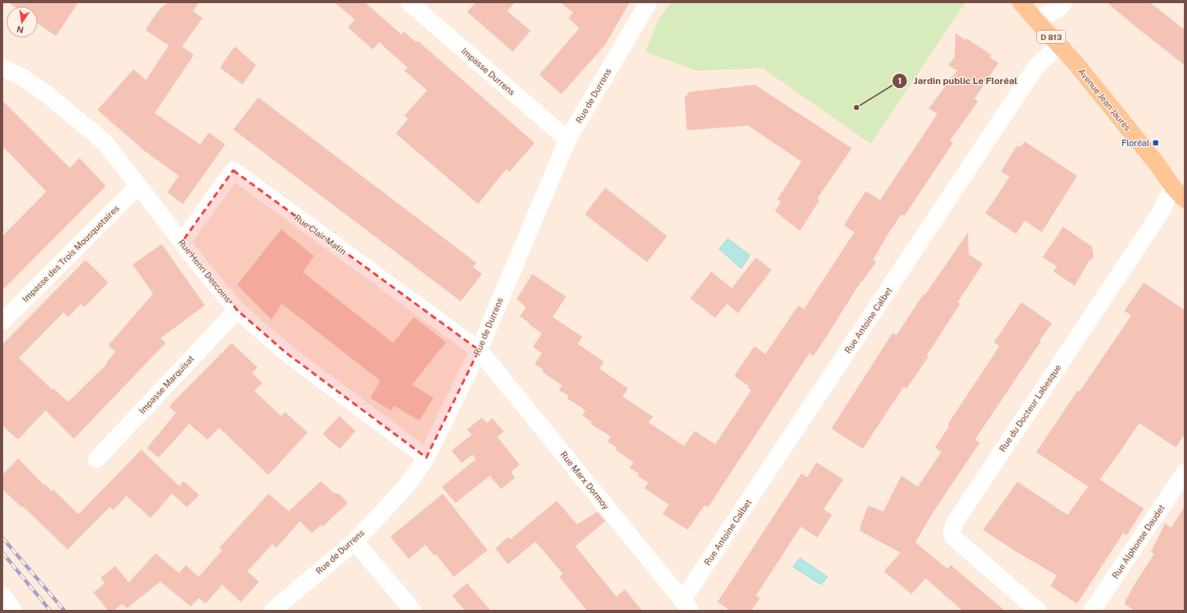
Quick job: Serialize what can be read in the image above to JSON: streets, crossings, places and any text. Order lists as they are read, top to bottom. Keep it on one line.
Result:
{"streets":{"main road":["D 813","Avenue Jean Jaurès"],"street":["Impasse Durrens","Rue de Durrens","Rue Clair Matin","Impasse des Trois Mousquetaires","Rue Henri Descoins","Rue Antoine Calbet","Impasse Marquisat","Rue du Docteur Labesque","Rue Marx Dormoy","Rue Alphonse Daudet"]},"crossings":[["Impasse Durrens","Rue de Durrens"],["Rue de Durrens","Rue Clair Matin"],["Rue de Durrens","Rue Henri Descoins"],["Rue de Durrens","Rue Marx Dormoy"],["Avenue Jean Jaurès","Rue Antoine Calbet"],["Avenue Jean Jaurès","Rue du Docteur Labesque"],["Rue Clair Matin","Rue Henri Descoins"],["Rue Clair Matin","Rue Marx Dormoy"],["Impasse des Trois Mousquetaires","Rue Henri Descoins"],["Rue Henri Descoins","Impasse Marquisat"],["Rue Antoine Calbet","Rue Marx Dormoy"]],"places":{"other":["Jardin public Le Floréal"],"transit":["Floréal"]},"north":"bottom"}
